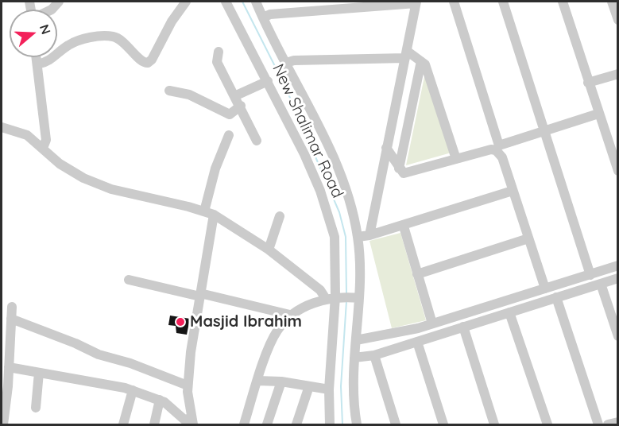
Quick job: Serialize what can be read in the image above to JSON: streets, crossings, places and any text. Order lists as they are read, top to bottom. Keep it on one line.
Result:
{"streets":{"street":["New Shalimar Road"]},"places":["Masjid Ibrahim"],"north":"right"}
